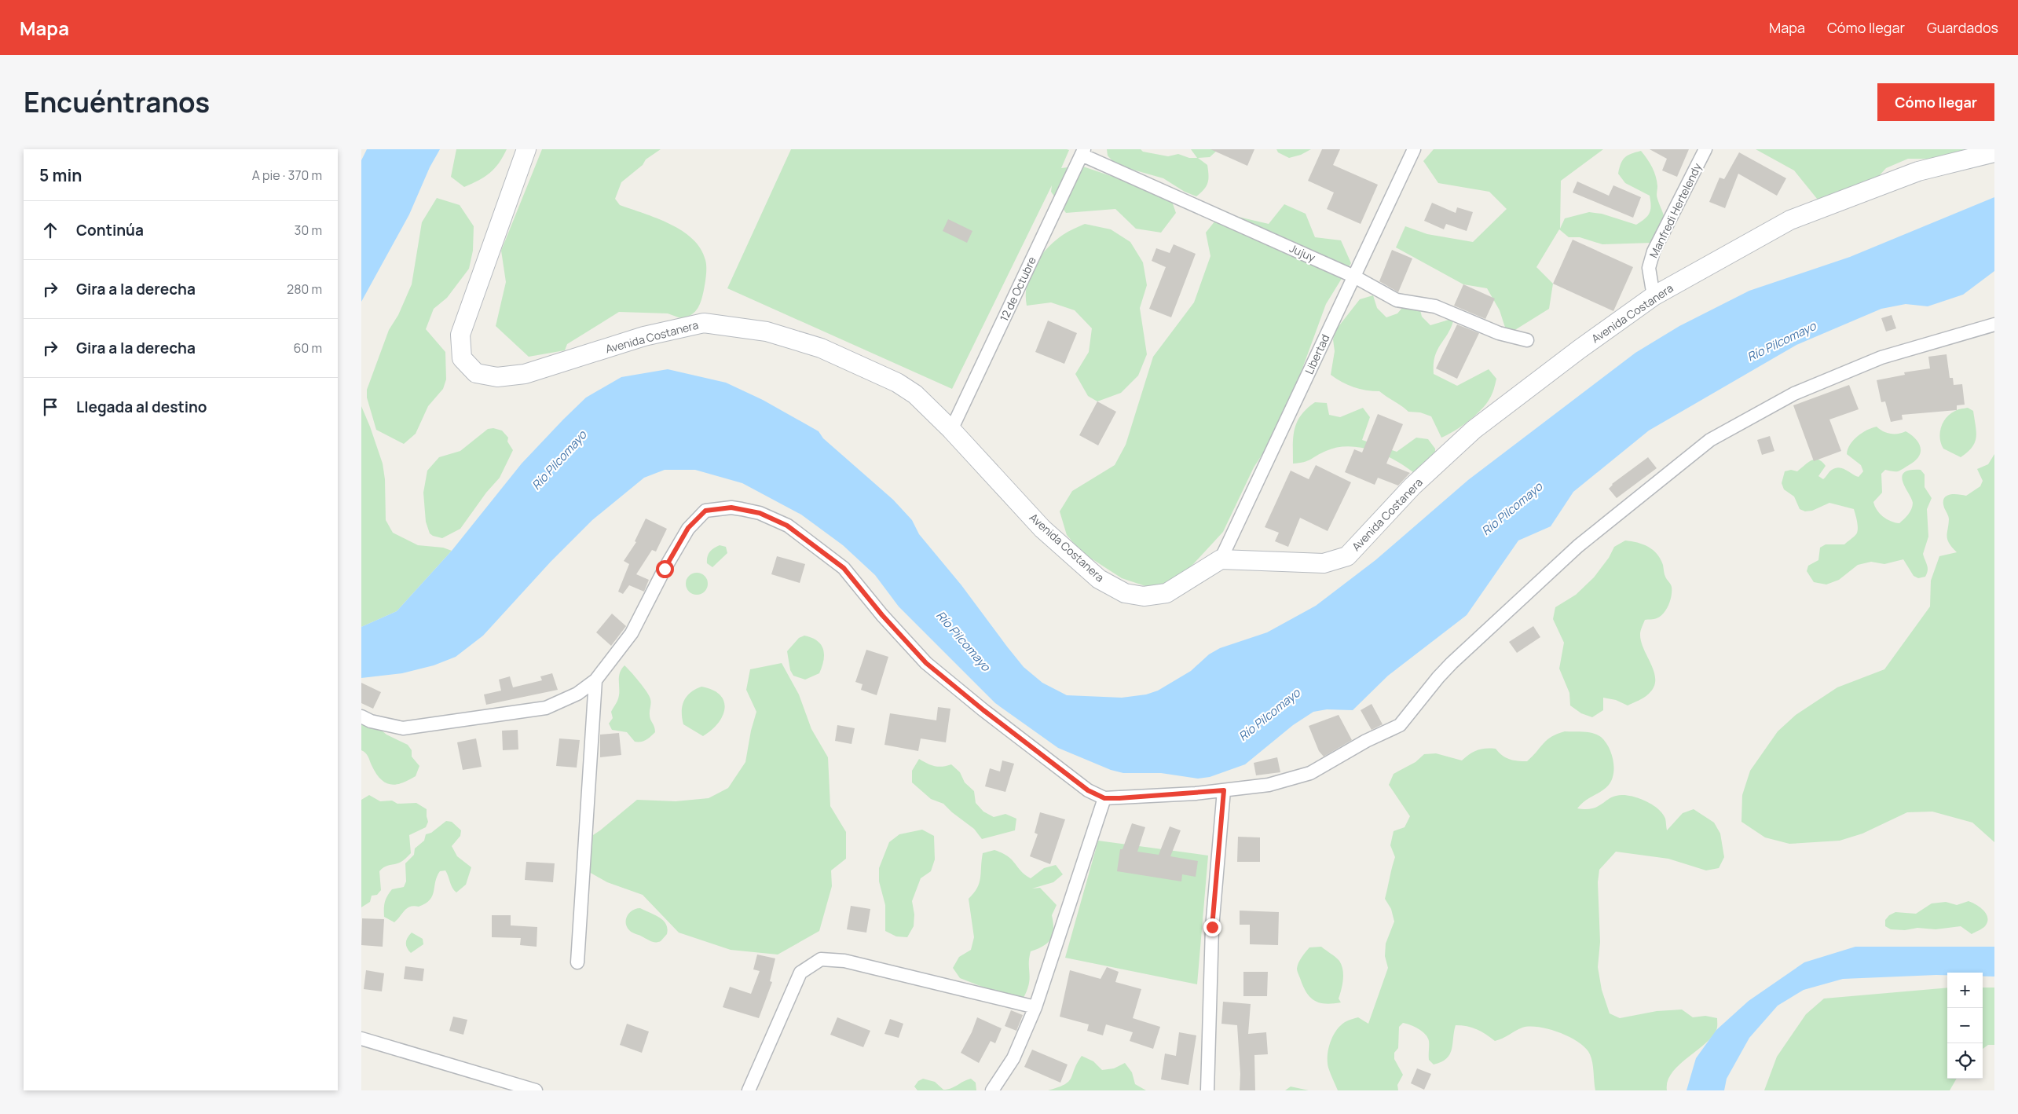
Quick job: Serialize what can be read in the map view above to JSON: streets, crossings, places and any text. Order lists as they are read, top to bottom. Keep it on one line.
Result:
{"streets":{"street":["Manfredi Hertelendy","Jujuy","12 de Octubre","Avenida Costanera","Libertad"]},"crossings":[["Manfredi Hertelendy","Avenida Costanera"],["Jujuy","12 de Octubre"],["Jujuy","Libertad"],["12 de Octubre","Avenida Costanera"],["Avenida Costanera","Libertad"]],"water":["Río Pilcomayo"],"page":{"header":"Mapa","nav":["Mapa","Cómo llegar","Guardados"],"title":"Encuéntranos","buttons":"Cómo llegar","heading":["5 min","A pie · 370 m"],"list":[["Continúa","30 m"],["Gira a la derecha","280 m"],["Gira a la derecha","60 m"],"Llegada al destino"],"map_buttons":["+","−"]}}
